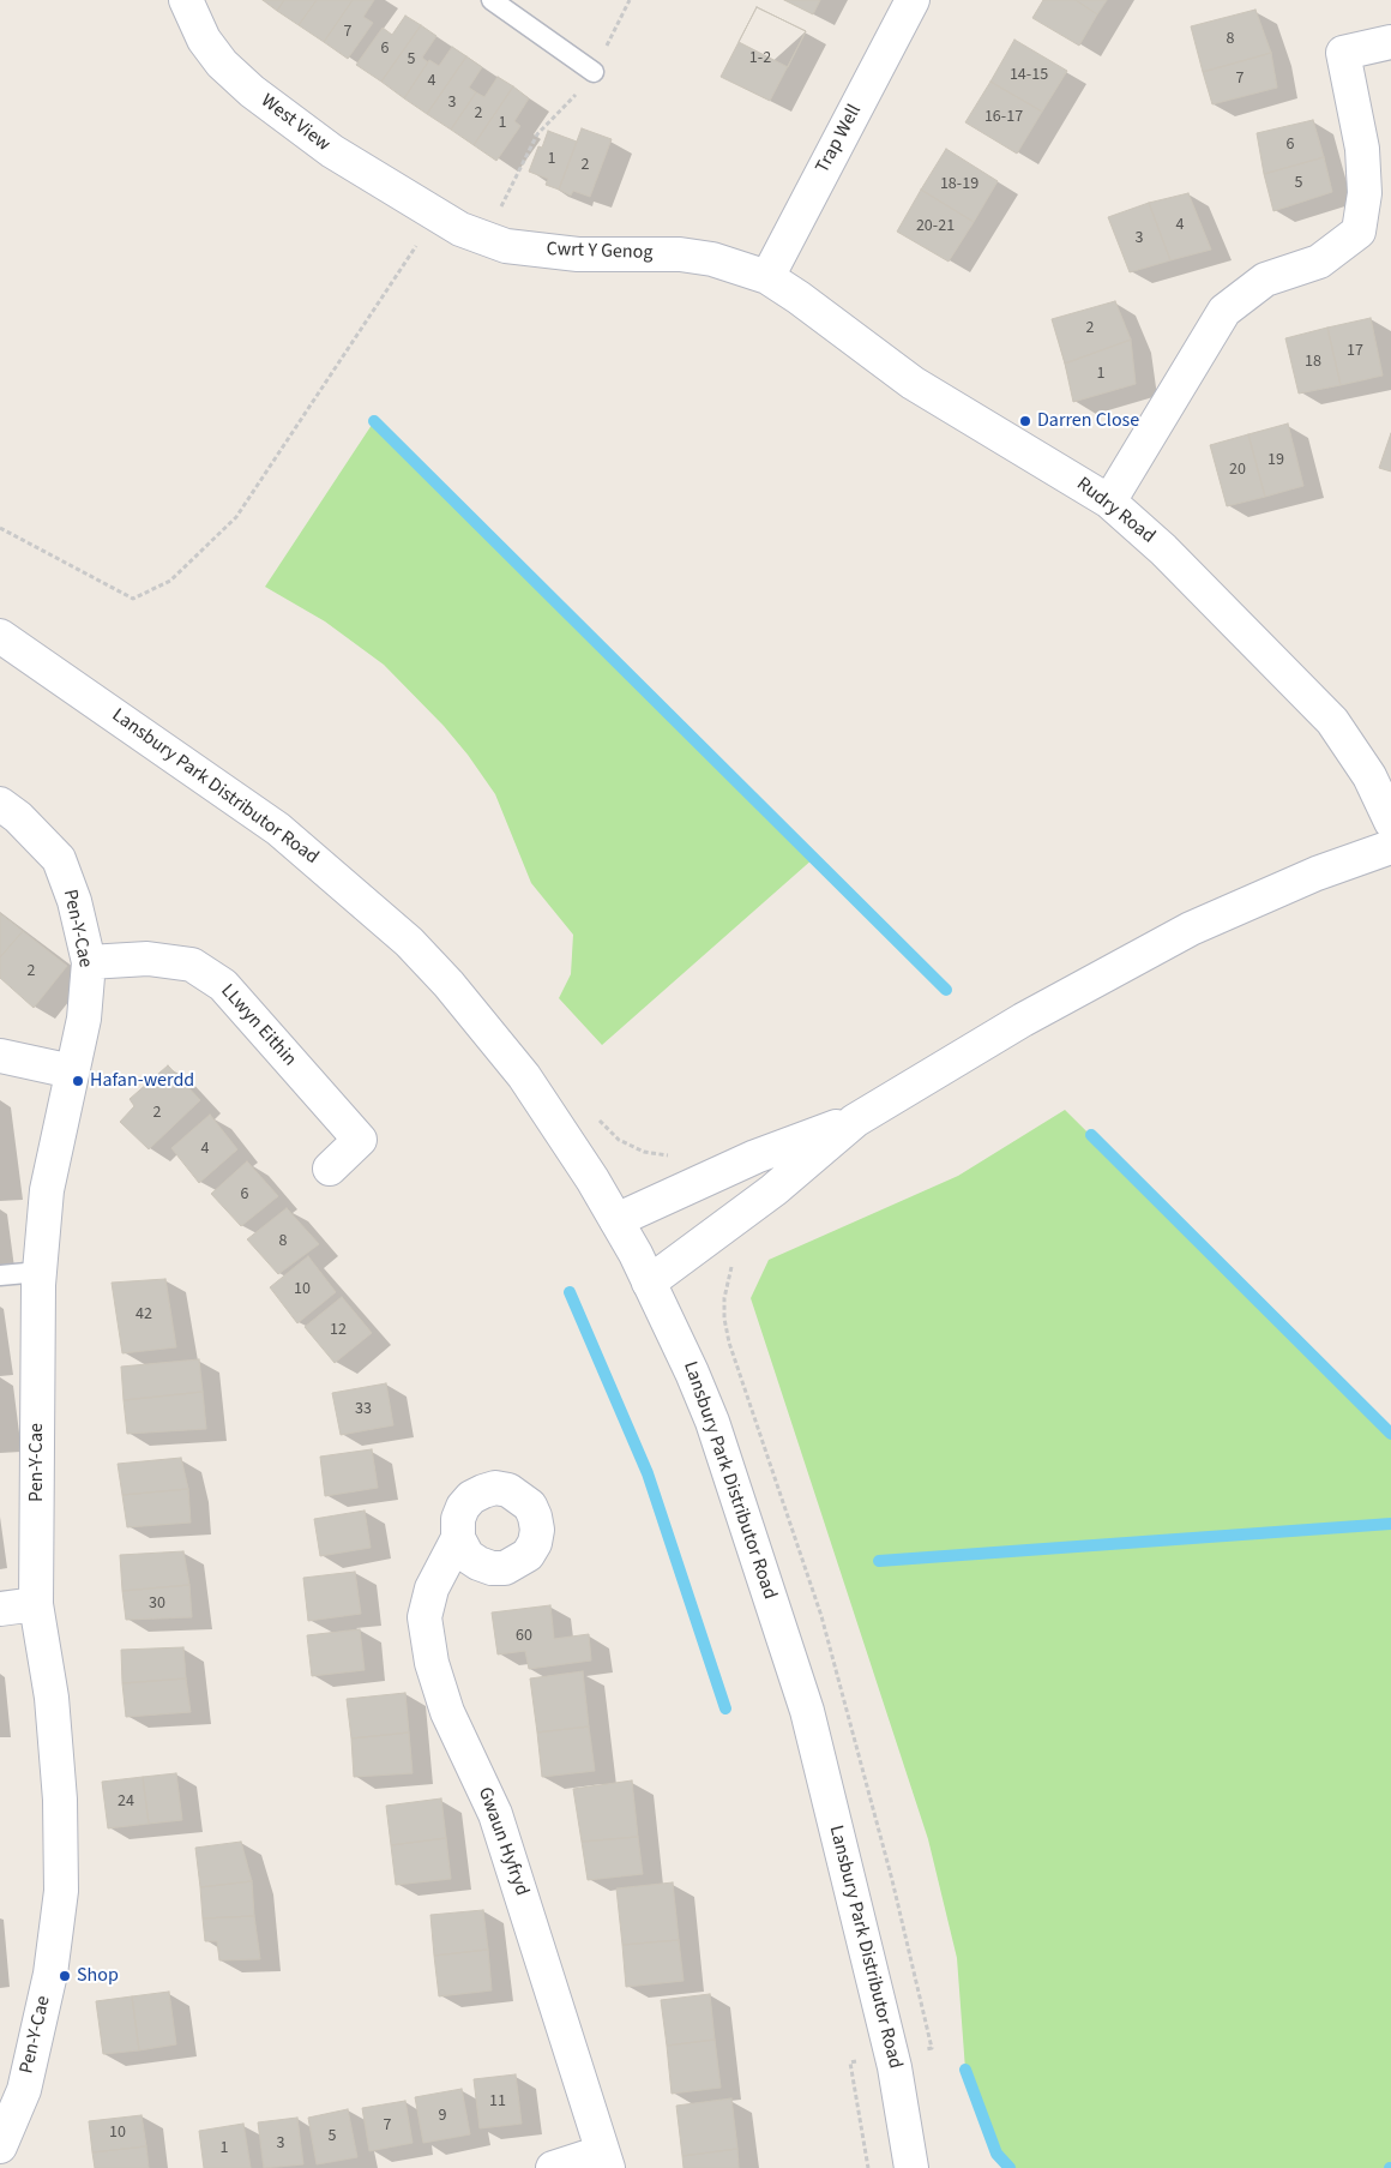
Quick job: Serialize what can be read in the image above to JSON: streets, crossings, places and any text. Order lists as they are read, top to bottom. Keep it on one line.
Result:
{"streets":{"street":["West View","Trap Well","Cwrt Y Genog","Rudry Road","Lansbury Park Distributor Road","Pen-Y-Cae","LLwyn Eithin","Gwaun Hyfryd"]},"crossings":[["West View","Cwrt Y Genog"],["Trap Well","Cwrt Y Genog"],["Trap Well","Rudry Road"],["Cwrt Y Genog","Rudry Road"],["Pen-Y-Cae","LLwyn Eithin"]],"places":["Darren Close","Hafan-werdd","Shop"],"house_numbers":["7","8","6","1-2","5","14-15","7","4","3","2","16-17","1","6","1","2","5","18-19","4","20-21","3","2","17","18","1","19","20","2","2","4","6","8","10","42","12","33","30","60","24","11","9","7","10","5","3","1"]}
